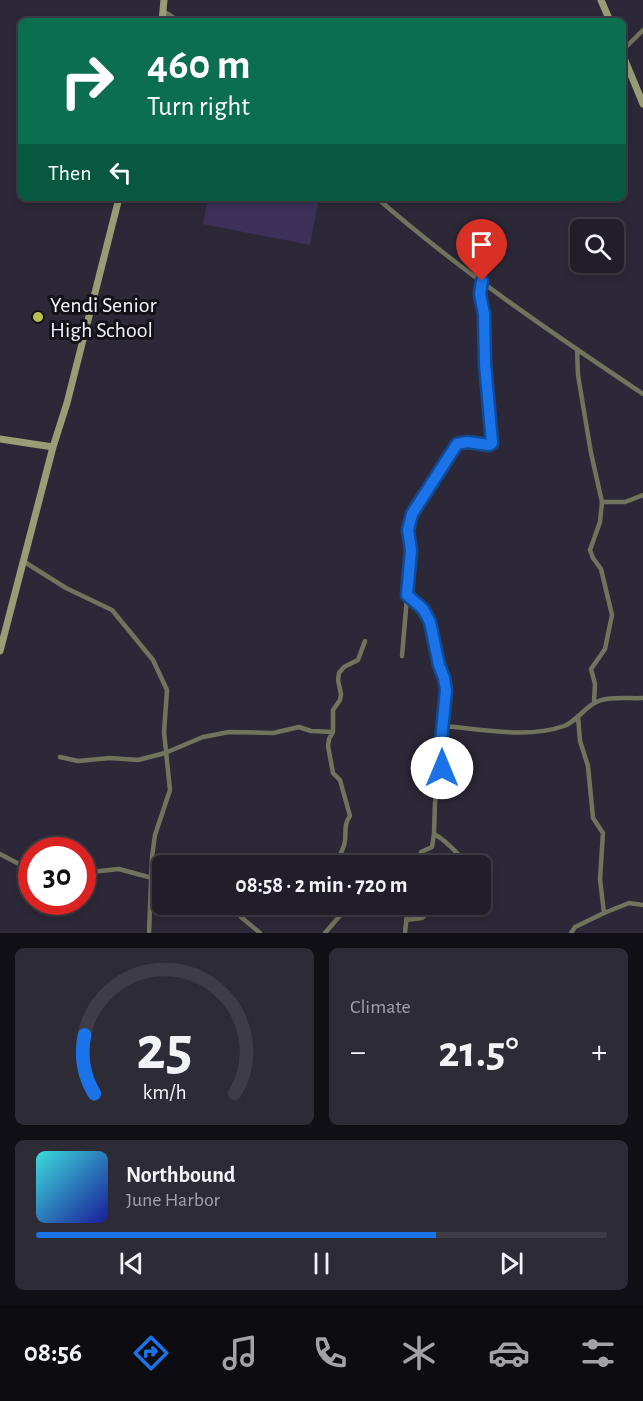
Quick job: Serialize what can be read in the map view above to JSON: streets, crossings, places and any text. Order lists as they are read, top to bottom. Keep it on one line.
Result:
{"places":["Yendi Senior High School"],"page":{"turn":["460 m","Turn right"],"then":"Then","limit":"30","trip":"08:58 · 2 min · 720 m","tile":"Climate","heat":["−","21.5°","+"],"song":["Northbound","June Harbor"],"tabs":"08:56","gauge":["25","km/h"]}}
